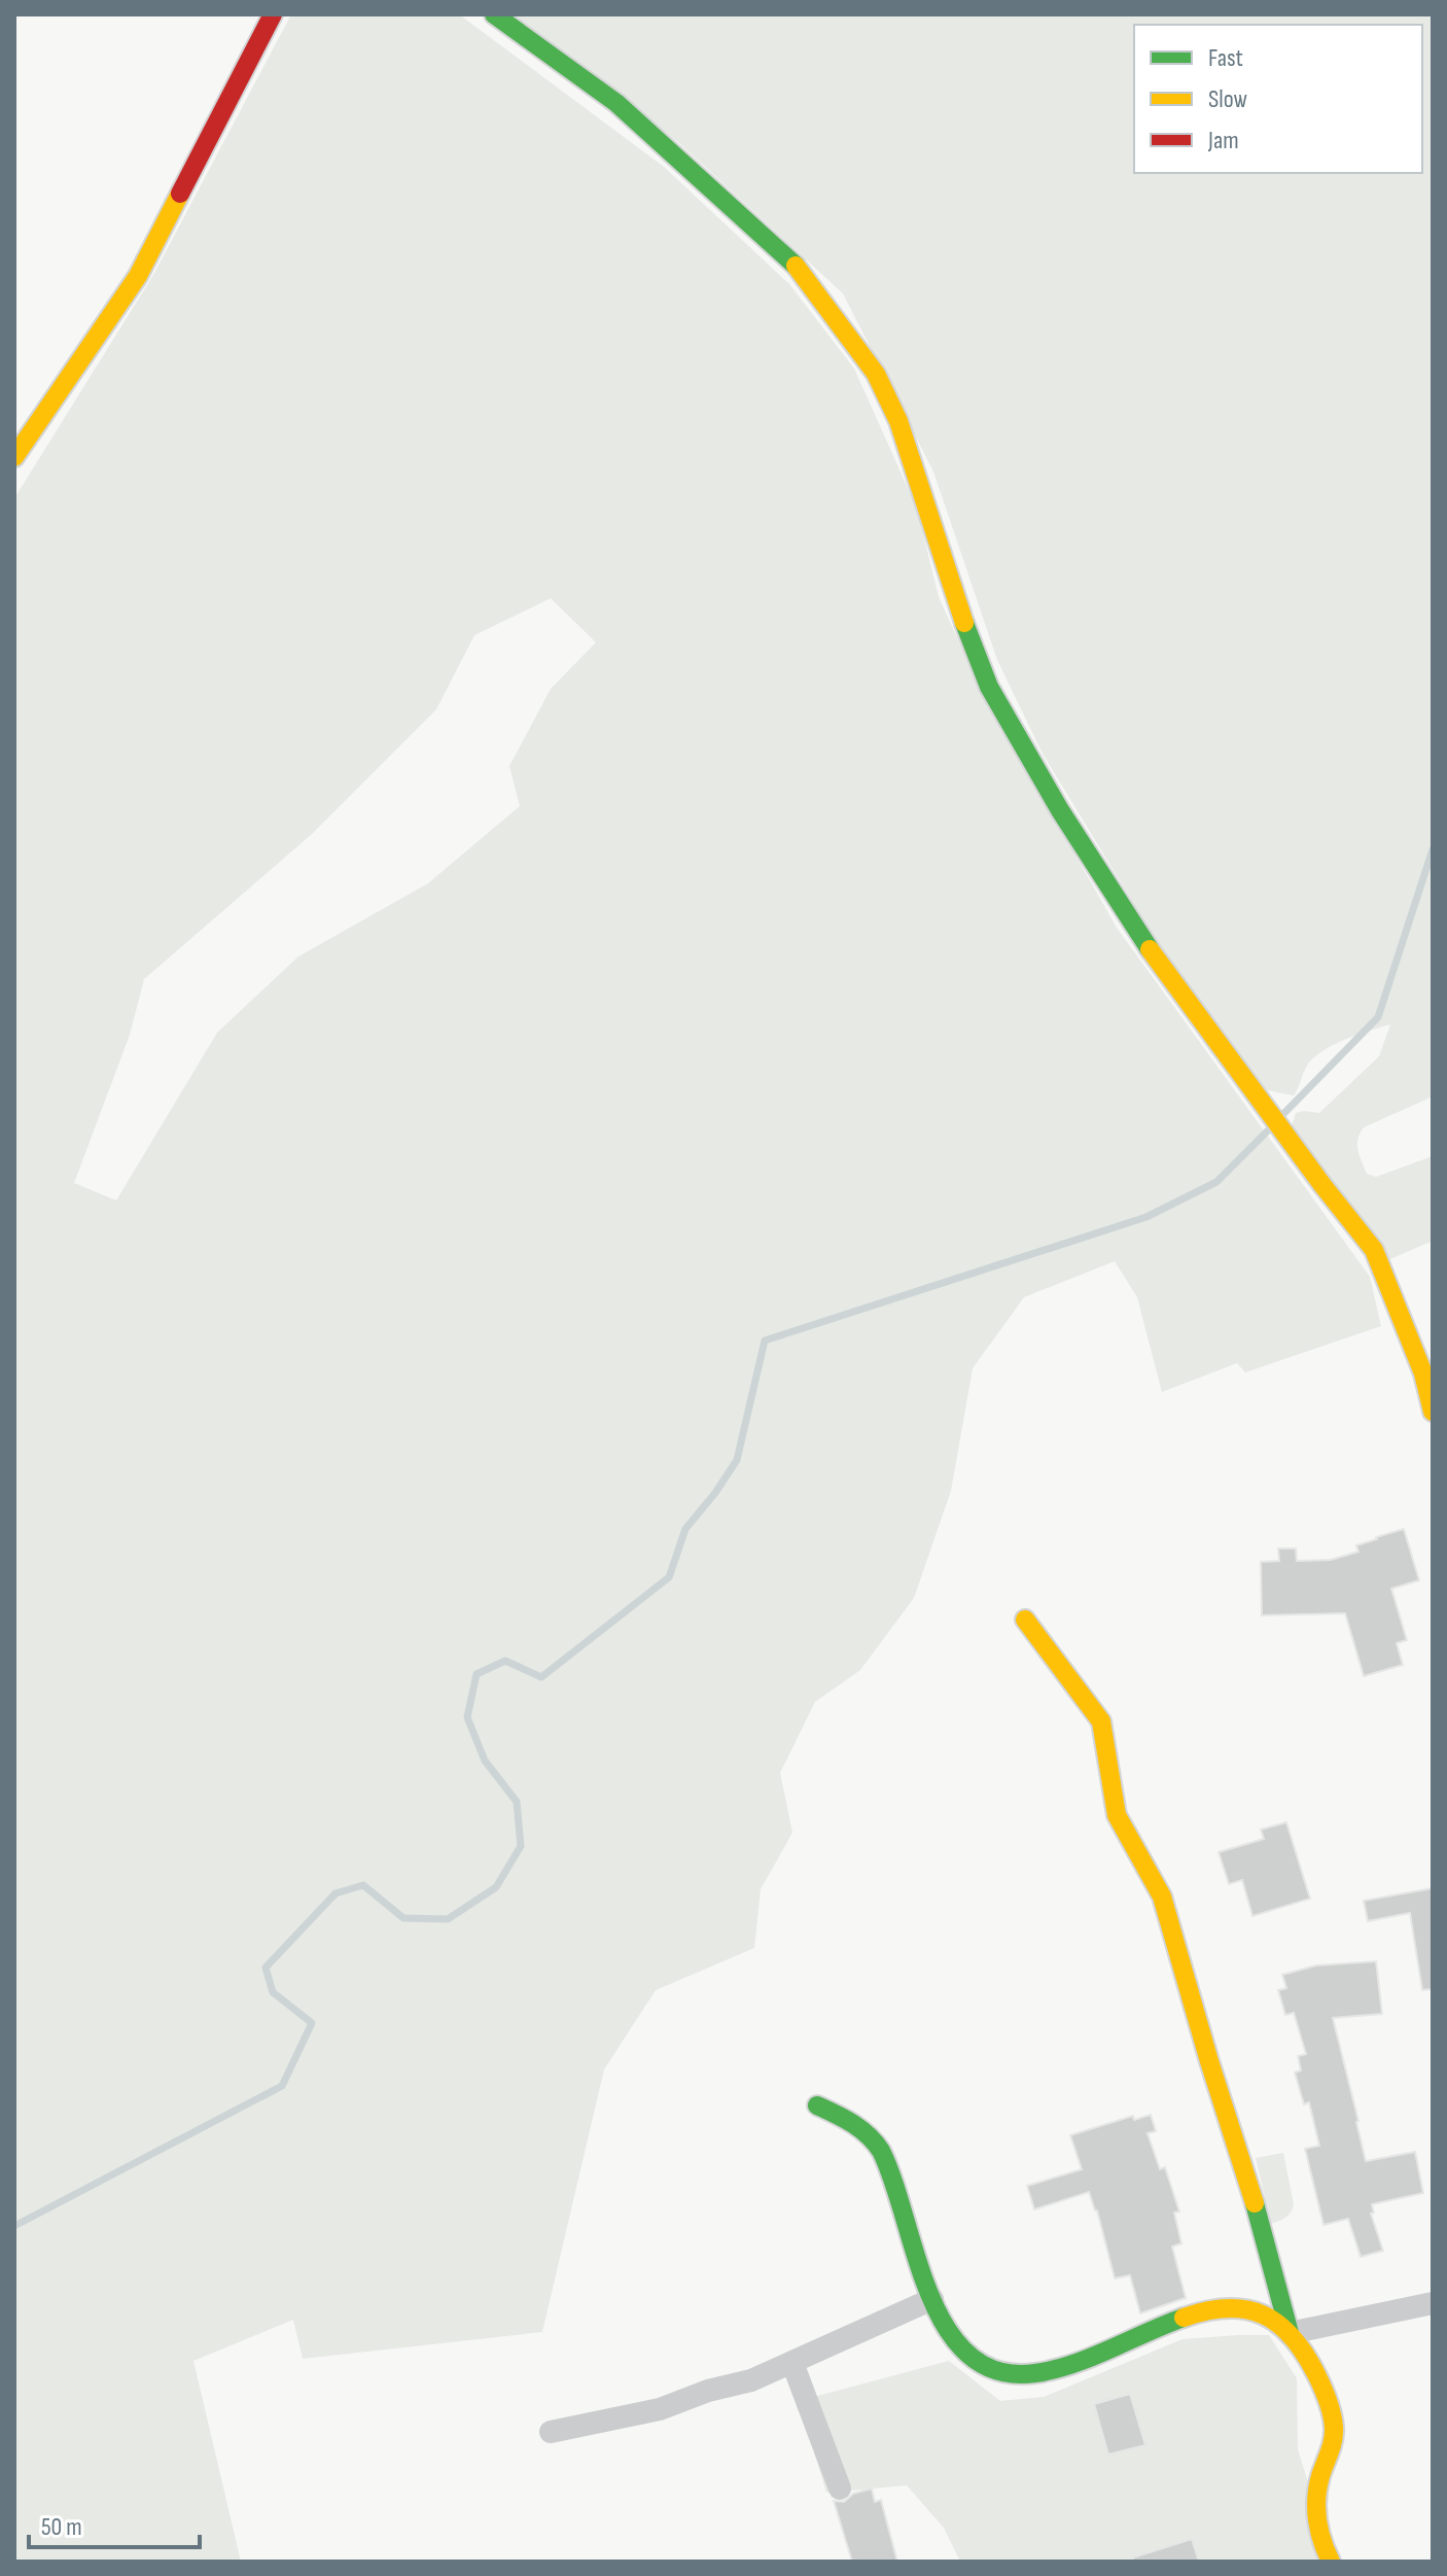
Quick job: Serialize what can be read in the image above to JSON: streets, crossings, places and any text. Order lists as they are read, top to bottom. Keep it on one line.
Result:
{"legend":["Fast","Slow","Jam"],"scale_bar":"50 m"}
